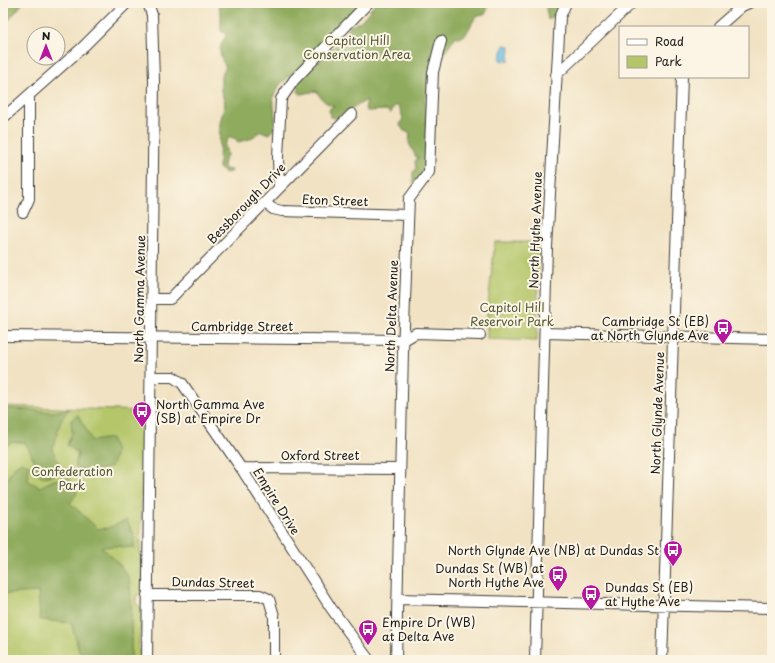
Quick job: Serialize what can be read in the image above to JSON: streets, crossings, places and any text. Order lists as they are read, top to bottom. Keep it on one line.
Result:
{"streets":{"street":["Eton Street","Bessborough Drive","North Hythe Avenue","North Gamma Avenue","North Delta Avenue","Cambridge Street","North Glynde Avenue","Oxford Street","Empire Drive","Dundas Street"]},"crossings":[["Eton Street","Bessborough Drive"],["Eton Street","North Delta Avenue"],["Bessborough Drive","North Gamma Avenue"],["North Gamma Avenue","Cambridge Street"],["North Gamma Avenue","Empire Drive"],["North Gamma Avenue","Dundas Street"],["North Delta Avenue","Cambridge Street"],["North Delta Avenue","Oxford Street"],["Oxford Street","Empire Drive"]],"parks":["Capitol Hill Conservation Area","Capitol Hill Reservoir Park","Confederation Park"],"places":{"bus stop":["Cambridge St (EB) at North Glynde Ave","North Gamma Ave (SB) at Empire Dr","North Glynde Ave (NB) at Dundas St","Dundas St (WB) at North Hythe Ave","Dundas St (EB) at Hythe Ave","Empire Dr (WB) at Delta Ave"]},"legend":["Road","Park"],"north":"top"}
